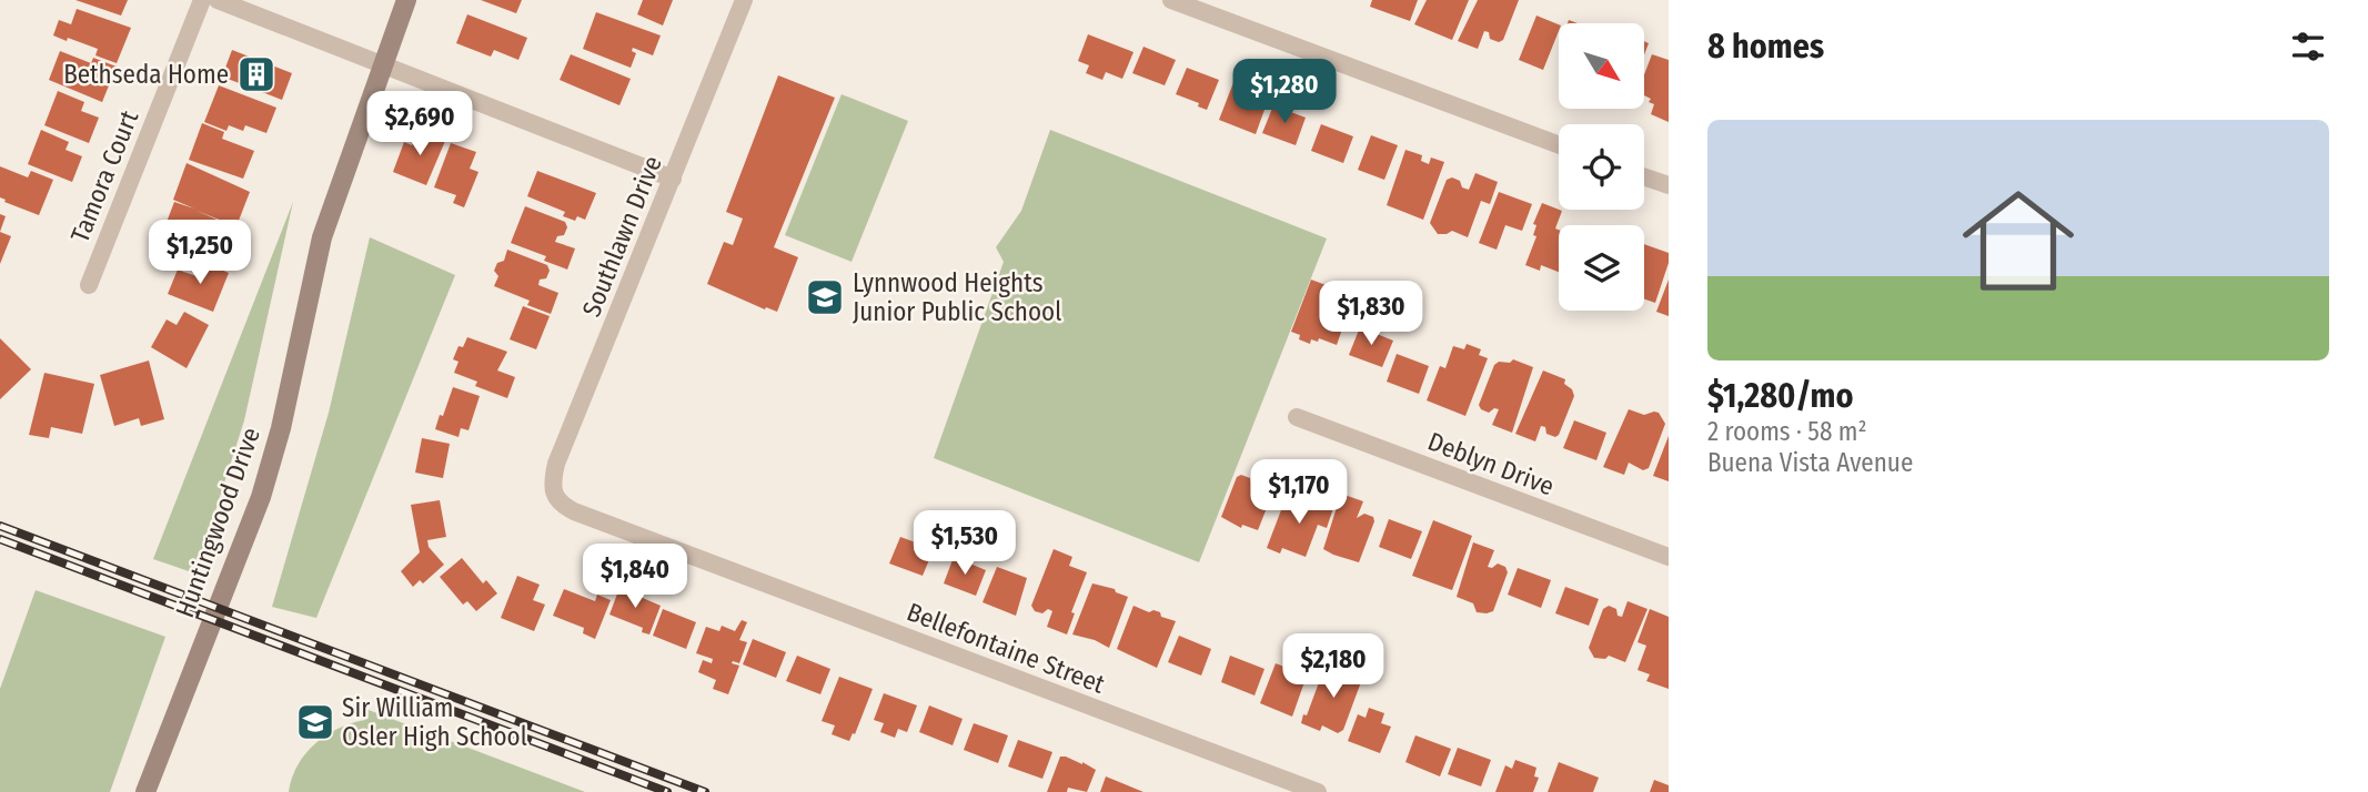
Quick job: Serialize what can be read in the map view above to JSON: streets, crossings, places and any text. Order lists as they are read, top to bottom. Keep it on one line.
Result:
{"streets":{"street":["Tamora Court","Southlawn Drive","Deblyn Drive","Huntingwood Drive","Bellefontaine Street"]},"crossings":[["Southlawn Drive","Bellefontaine Street"]],"places":{"building":["Bethseda Home"],"school or university":["Lynnwood Heights Junior Public School","Sir William Osler High School"]},"north":"bottom right","page":{"heading":"8 homes","price":["$1,280","$2,690","$1,250","$1,830","$1,170","$1,530","$1,840","$2,180"],"list":[{"name":"$1,280/mo","note":"2 rooms · 58 m² · Buena Vista Avenue"}]}}
